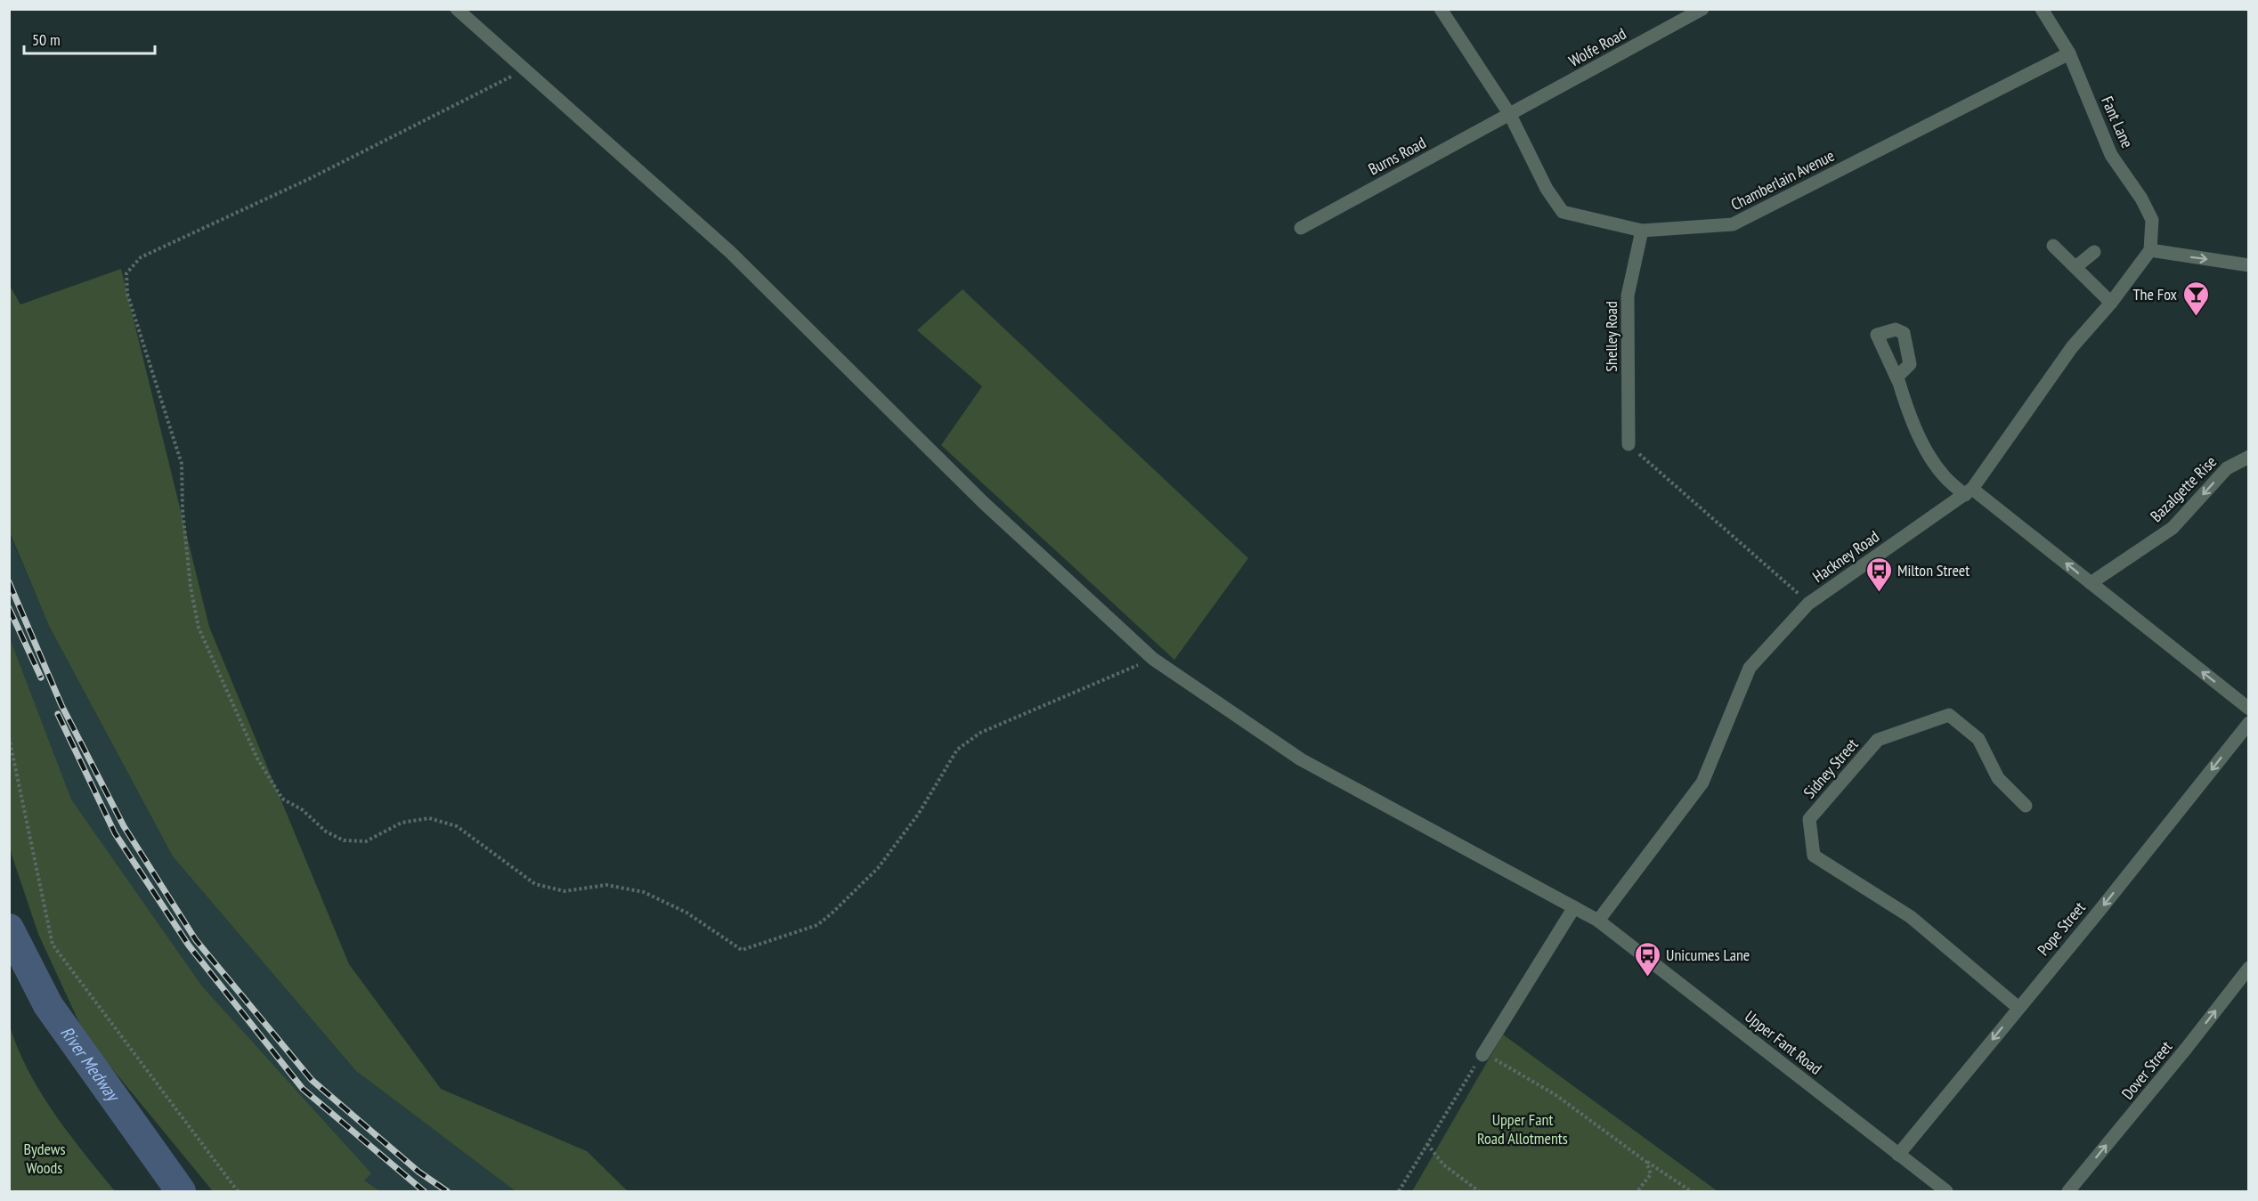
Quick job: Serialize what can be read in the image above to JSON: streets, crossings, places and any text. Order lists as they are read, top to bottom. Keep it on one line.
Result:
{"streets":{"street":["Wolfe Road","Fant Lane","Burns Road","Chamberlain Avenue","Shelley Road","Bazalgette Rise","Hackney Road","Sidney Street","Pope Street","Upper Fant Road","Dover Street"]},"crossings":[["Wolfe Road","Burns Road"],["Wolfe Road","Chamberlain Avenue"],["Fant Lane","Chamberlain Avenue"],["Fant Lane","Hackney Road"],["Burns Road","Chamberlain Avenue"],["Chamberlain Avenue","Shelley Road"],["Hackney Road","Upper Fant Road"],["Sidney Street","Pope Street"],["Pope Street","Upper Fant Road"]],"one_way":["Bazalgette Rise","Pope Street","Dover Street"],"water":["River Medway"],"parks":["Upper Fant Road Allotments","Bydews Woods"],"places":{"bar":["The Fox"],"bus stop":["Milton Street","Unicumes Lane"]},"scale_bar":"50 m"}
